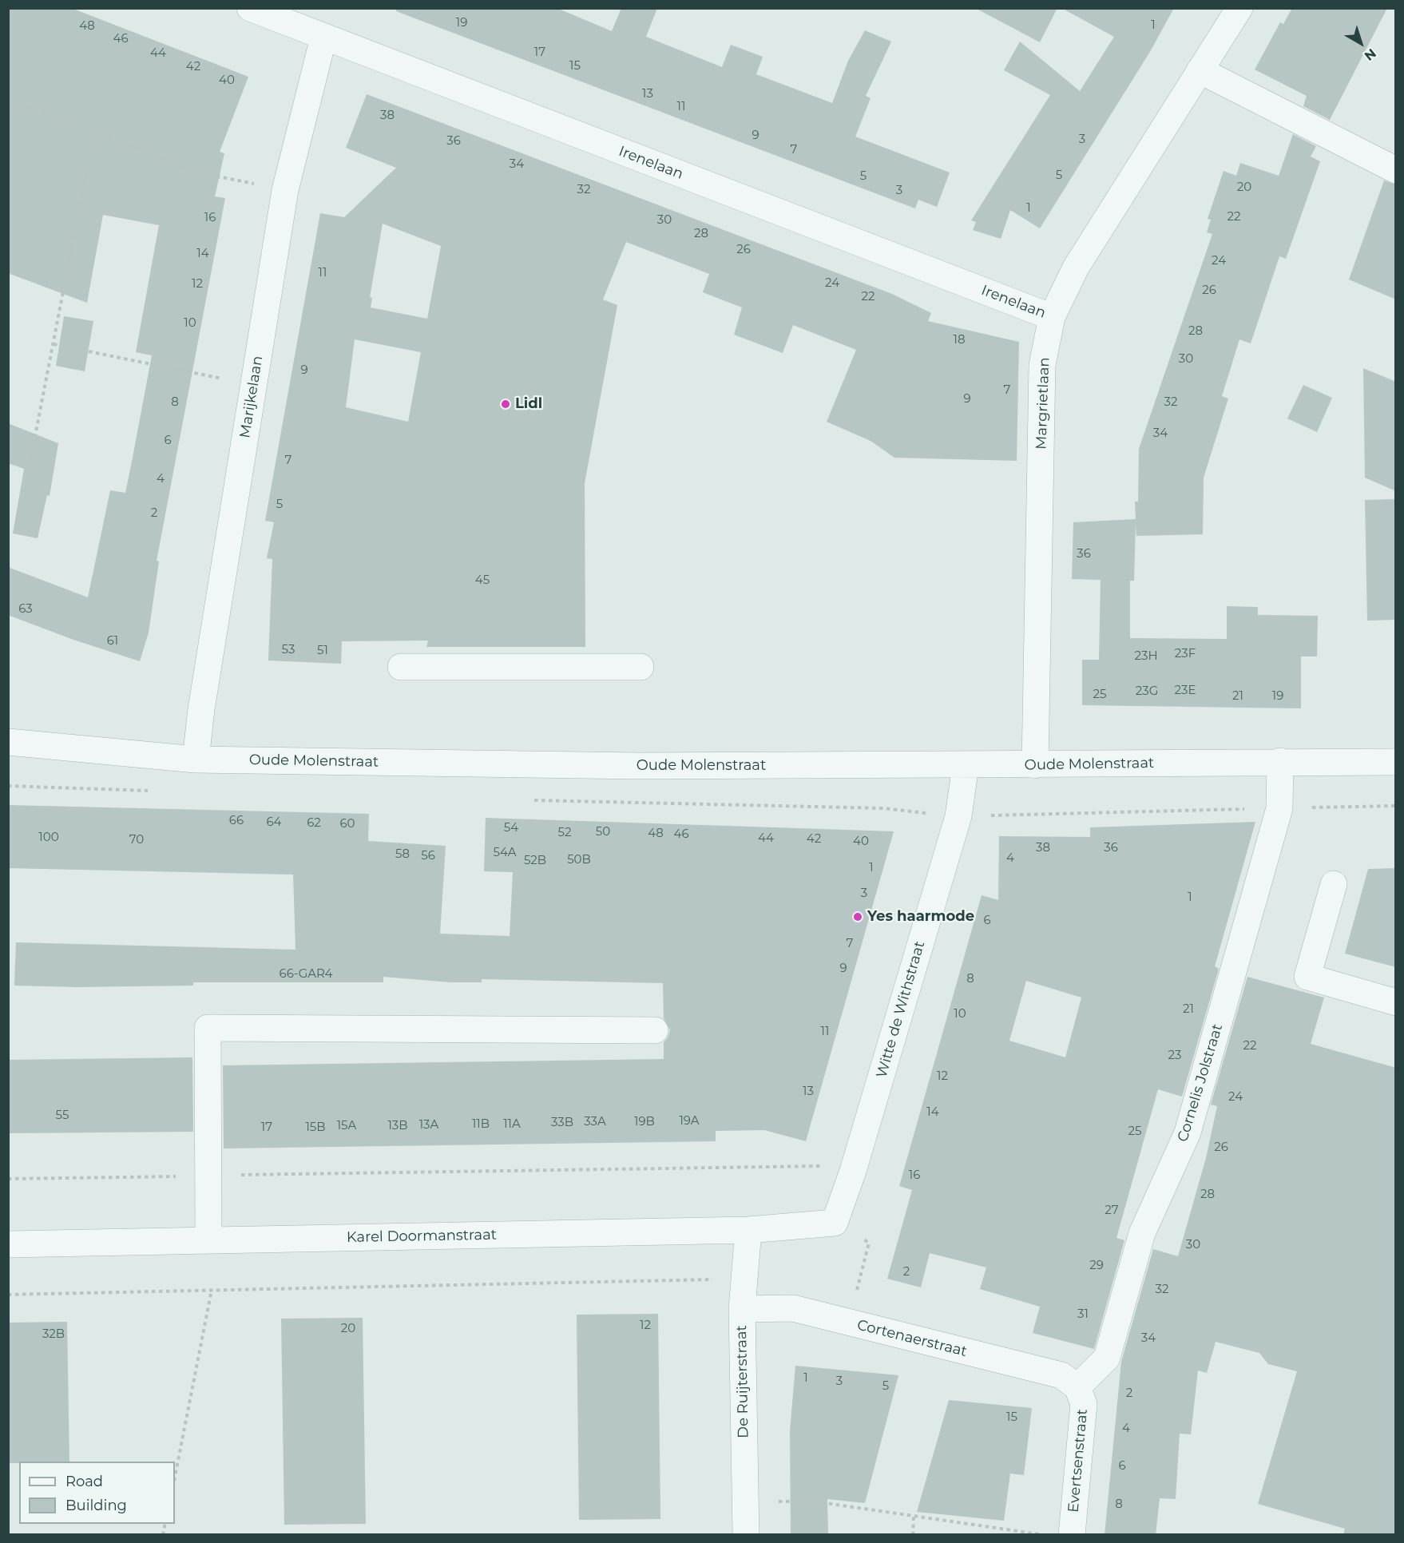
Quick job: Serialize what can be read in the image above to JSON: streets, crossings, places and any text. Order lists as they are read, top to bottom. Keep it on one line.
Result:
{"streets":{"street":["Irenelaan","Marijkelaan","Margrietlaan","Oude Molenstraat","Witte de Withstraat","Cornelis Jolstraat","Karel Doormanstraat","Cortenaerstraat","De Ruijterstraat","Evertsenstraat"]},"crossings":[["Irenelaan","Marijkelaan"],["Irenelaan","Margrietlaan"],["Marijkelaan","Oude Molenstraat"],["Margrietlaan","Oude Molenstraat"],["Oude Molenstraat","Witte de Withstraat"],["Oude Molenstraat","Cornelis Jolstraat"],["Witte de Withstraat","Karel Doormanstraat"],["Cornelis Jolstraat","Cortenaerstraat"],["Cornelis Jolstraat","Evertsenstraat"],["Karel Doormanstraat","De Ruijterstraat"],["Cortenaerstraat","De Ruijterstraat"],["Cortenaerstraat","Evertsenstraat"]],"places":["Lidl","Yes haarmode"],"house_numbers":["19","1","48","46","17","44","15","42","40","13","11","38","9","3","36","7","34","5","5","20","32","3","1","22","16","30","28","26","14","24","11","24","12","26","22","10","28","18","30","9","7","9","8","32","34","6","7","4","5","2","36","45","63","61","53","51","23F","23H","23E","23G","25","21","19","66","64","62","60","54","50","52","48","46","100","44","42","70","40","38","36","54A","58","56","4","50B","52B","1","3","1","6","7","9","66-GAR4","8","21","10","11","22","23","12","13","24","14","55","19A","33A","19B","33B","11B","11A","13A","15A","13B","17","15B","25","26","16","28","27","30","29","2","32","31","12","20","32B","34","1","3","5","2","15","4","6","8"],"legend":["Road","Building"],"north":"bottom right"}
